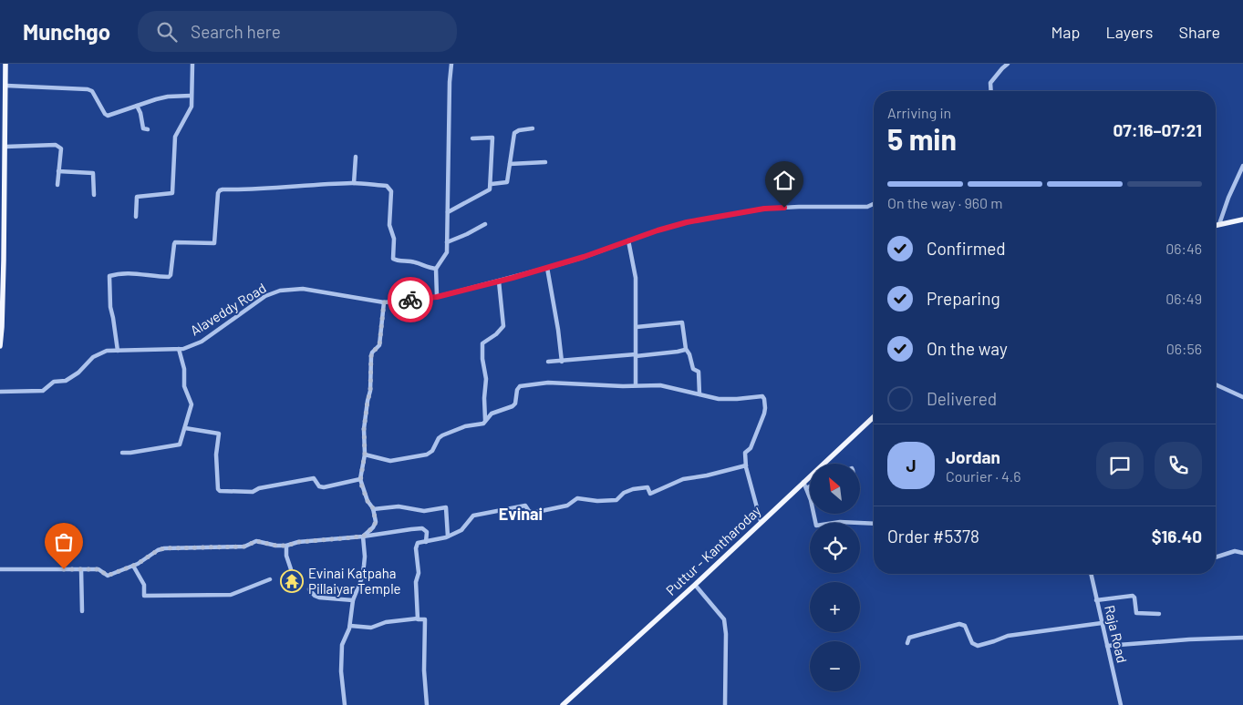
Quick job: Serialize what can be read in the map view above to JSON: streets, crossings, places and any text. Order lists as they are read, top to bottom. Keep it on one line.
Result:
{"streets":{"main road":["Puttur - Kantharoday"],"street":["Alaveddy Road","Raja Road"]},"districts":["Evinai"],"places":{"temple":["Evinai Katpaha Pillaiyar Temple"]},"north":"top left","page":{"header":"Munchgo","search":"Search here","nav":["Map","Layers","Share"],"heading":["5 min","Arriving in","07:16–07:21"],"panel":["Jordan","Courier · 4.6","Order #5378","$16.40"],"bar":"On the way · 960 m","list":[["Confirmed","06:46"],["Preparing","06:49"],["On the way","06:56"],"Delivered"],"round":"J","map_buttons":["+","−"]}}
